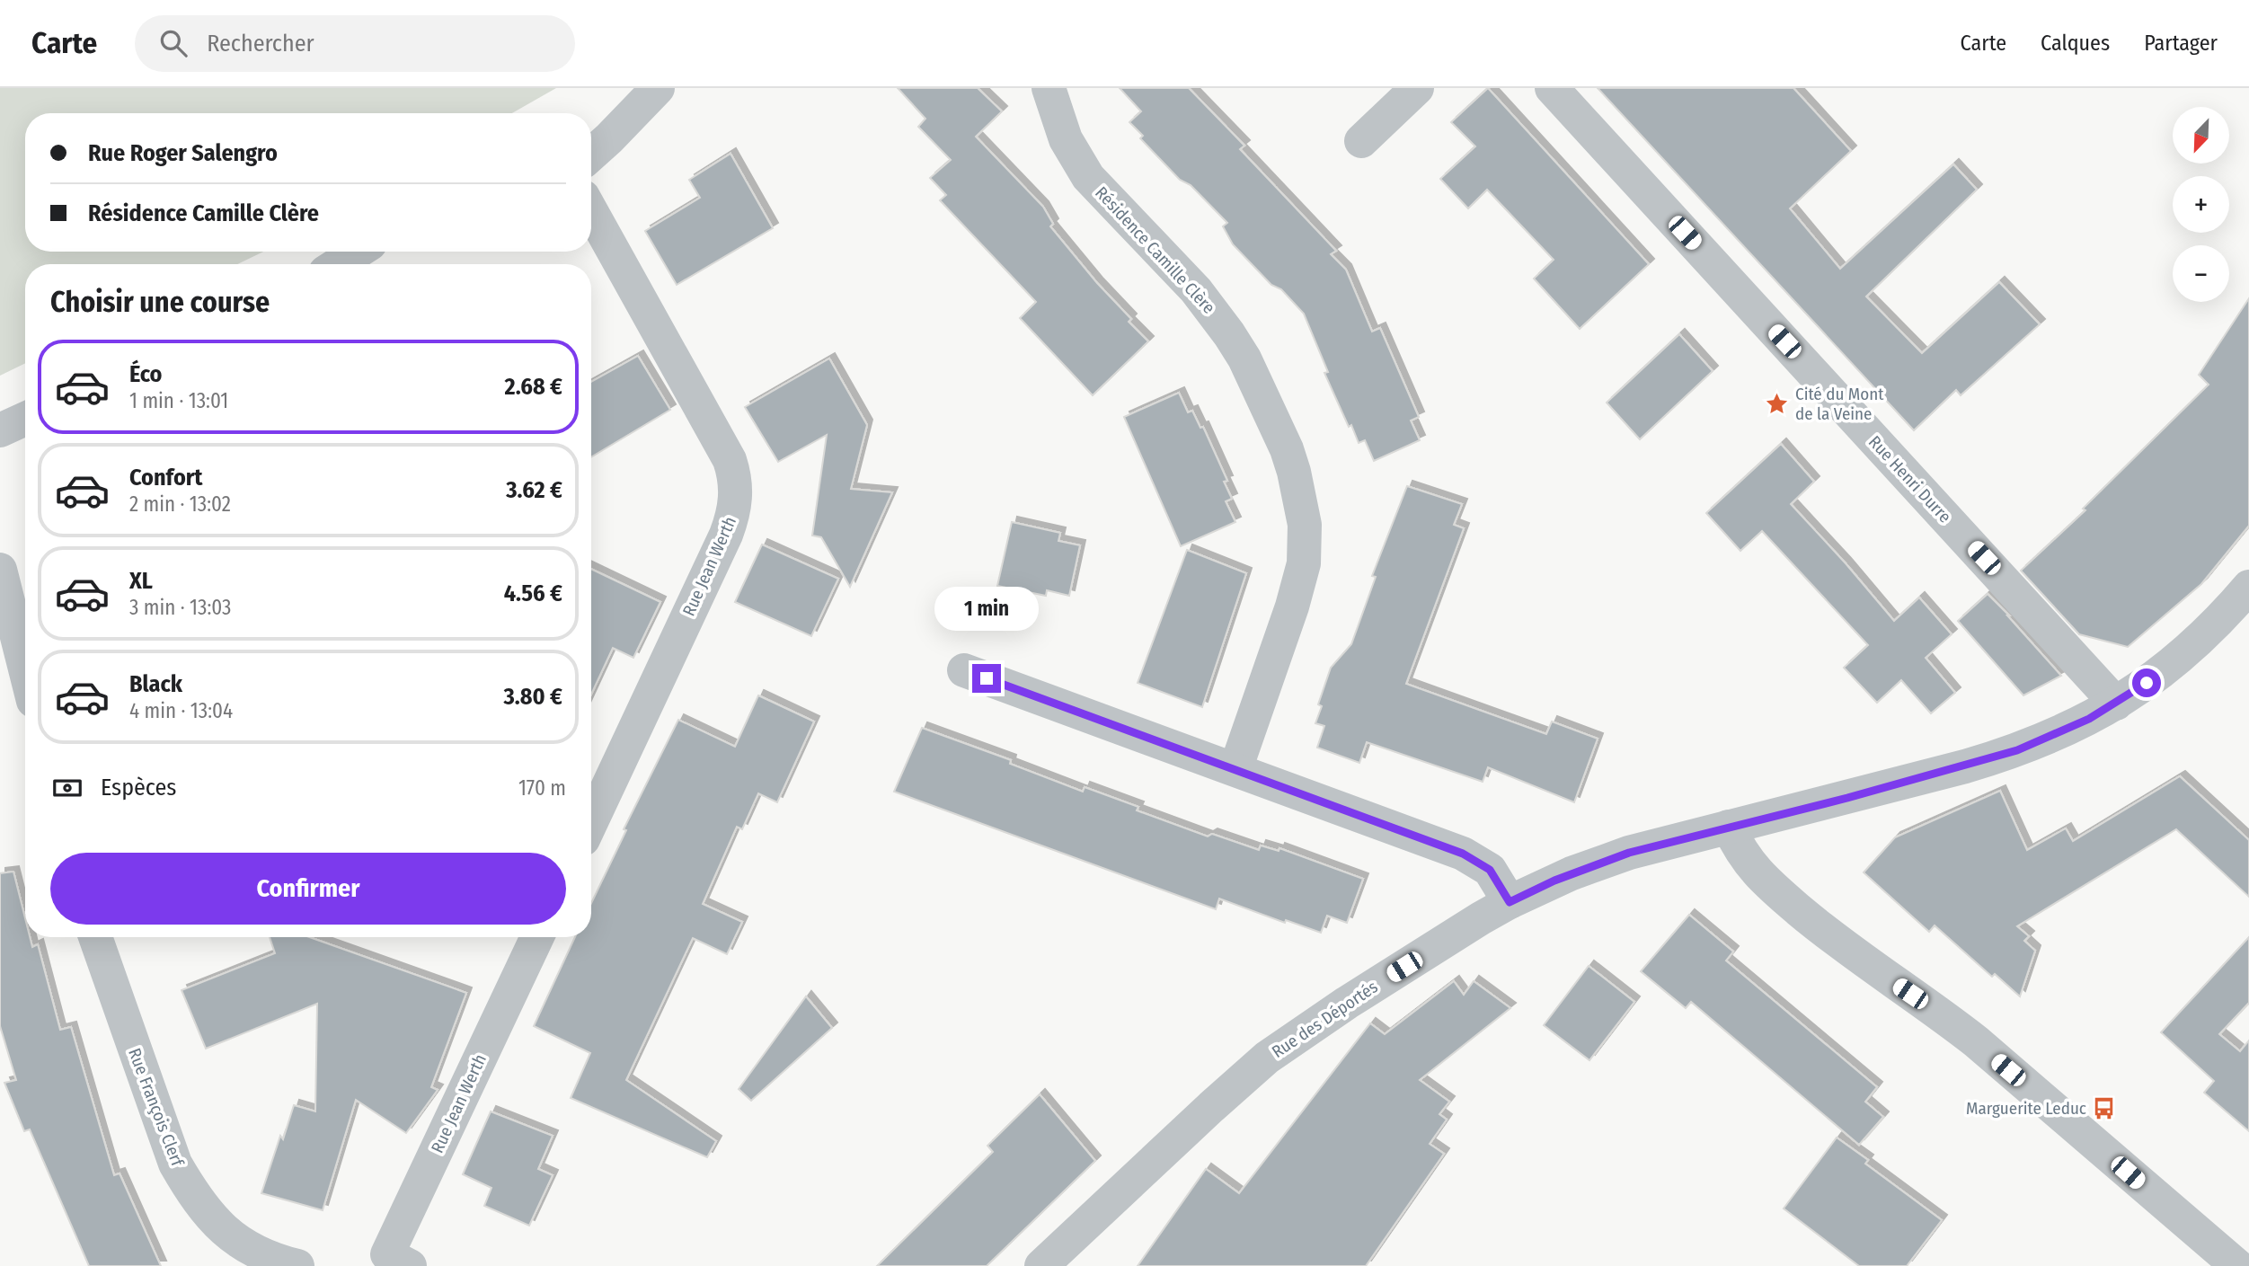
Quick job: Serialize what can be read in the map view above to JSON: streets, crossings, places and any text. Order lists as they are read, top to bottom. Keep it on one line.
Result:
{"streets":{"street":["Résidence Camille Clère","Rue Henri Durre","Rue Jean Werth","Rue des Déportés","Rue François Clerf"]},"crossings":[["Rue Henri Durre","Rue des Déportés"]],"places":{"place":["Cité du Mont de la Veine"],"bus stop":["Marguerite Leduc"]},"north":"bottom left","page":{"header":"Carte","search":"Rechercher","nav":["Carte","Calques","Partager"],"map_buttons":["+","−"],"banner":["Rue Roger Salengro","Résidence Camille Clère"],"heading":"Choisir une course","list":[{"name":"Éco","note":"1 min · 13:01","value":"2.68 €"},{"name":"Confort","note":"2 min · 13:02","value":"3.62 €"},{"name":"XL","note":"3 min · 13:03","value":"4.56 €"},{"name":"Black","note":"4 min · 13:04","value":"3.80 €"}],"bubble":"1 min","pay":["Espèces","170 m"],"buttons":"Confirmer"}}
